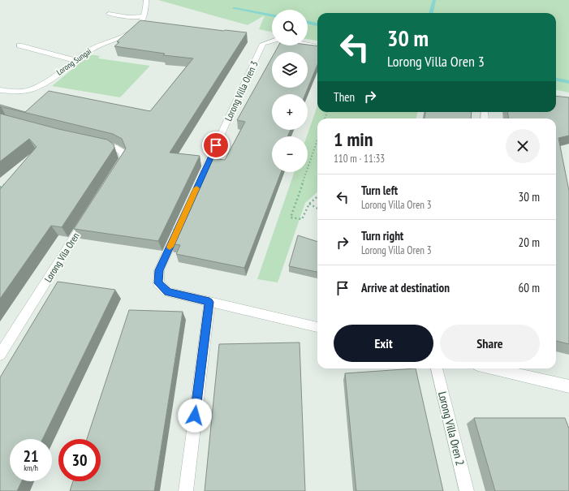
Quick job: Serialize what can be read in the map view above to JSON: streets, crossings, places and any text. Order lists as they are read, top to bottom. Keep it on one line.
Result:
{"streets":{"street":["Lorong Sungai","Lorong Villa Oren 3","Lorong Vila Oren","Lorong Villa Oren 2"]},"page":{"map_buttons":["+","−"],"turn":["30 m","Lorong Villa Oren 3"],"then":"Then","heading":["1 min","110 m · 11:33"],"list":[{"name":"Turn left","note":"Lorong Villa Oren 3","value":"30 m"},{"name":"Turn right","note":"Lorong Villa Oren 3","value":"20 m"},{"name":"Arrive at destination","value":"60 m"}],"buttons":["Exit","Share"],"speed":"21 km/h","limit":"30"}}
